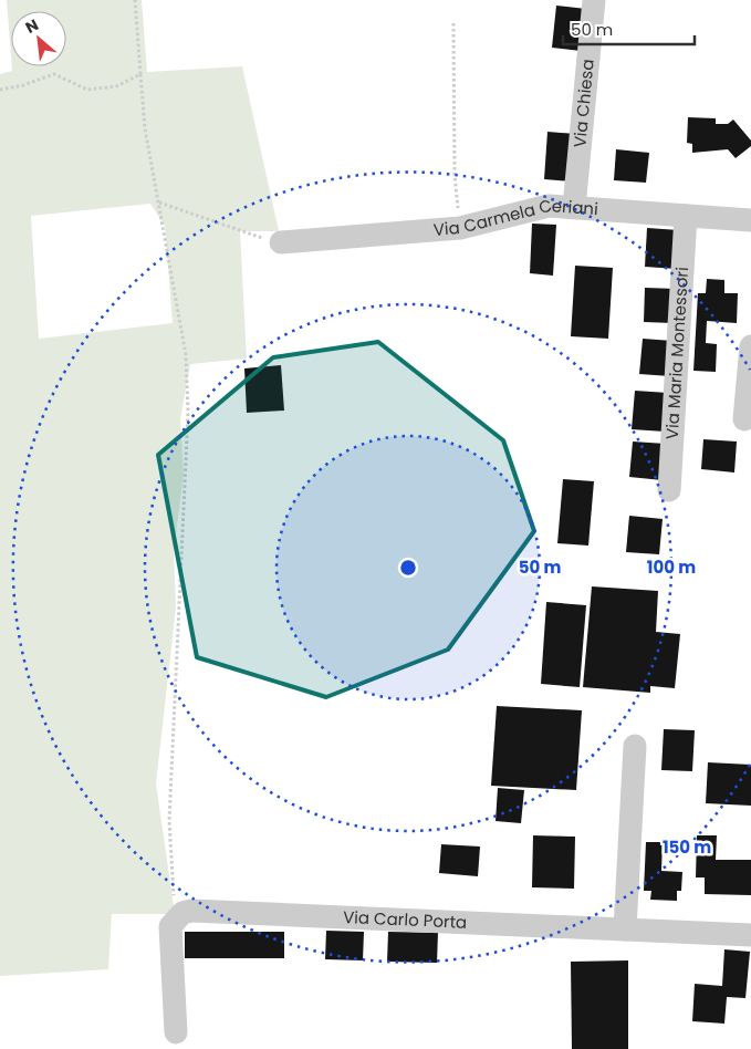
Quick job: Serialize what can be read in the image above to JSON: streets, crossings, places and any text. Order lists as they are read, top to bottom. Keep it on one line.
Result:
{"streets":{"street":["Via Chiesa","Via Carmela Ceriani","Via Maria Montessori","Via Carlo Porta"]},"crossings":[["Via Chiesa","Via Carmela Ceriani"],["Via Carmela Ceriani","Via Maria Montessori"]],"scale_bar":"50 m","north":"top left","rings":["50 m","100 m","150 m"]}
